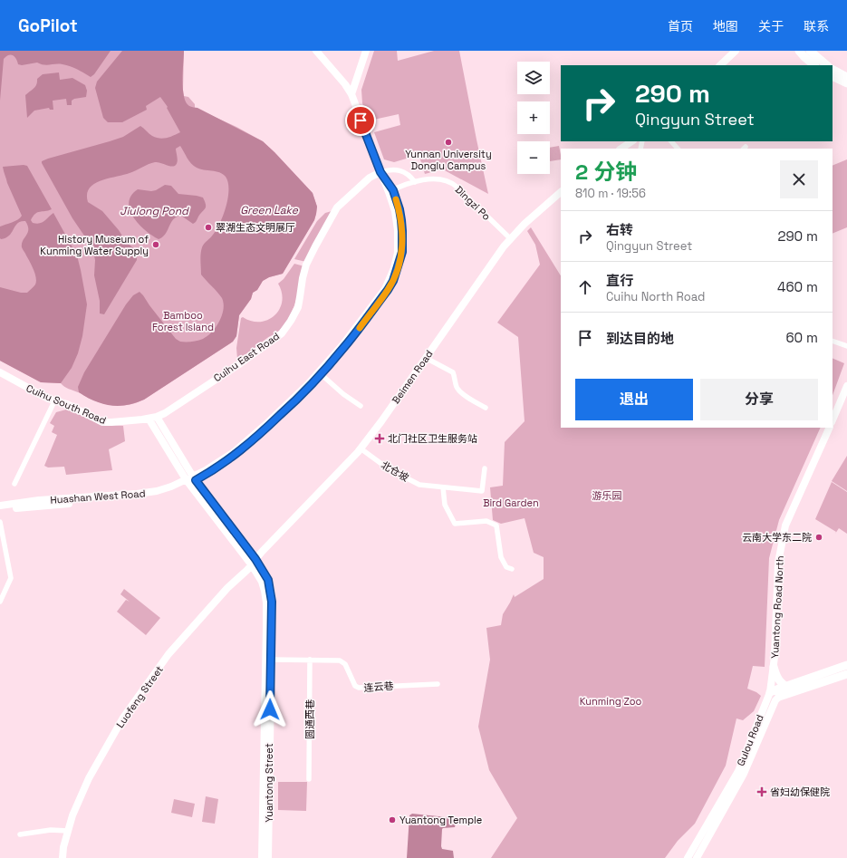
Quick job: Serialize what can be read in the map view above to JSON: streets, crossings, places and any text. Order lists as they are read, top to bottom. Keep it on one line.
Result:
{"streets":{"street":["Dingzi Po","Cuihu East Road","Beimen Road","Cuihu South Road","北仓坡","Huashan West Road","Yuantong Road North","连云巷","Luofeng Street","圆通西巷","Gulou Road","Yuantong Street"]},"crossings":[["Dingzi Po","Beimen Road"],["Cuihu East Road","Cuihu South Road"],["Cuihu East Road","Yuantong Street"],["Beimen Road","北仓坡"],["Beimen Road","Luofeng Street"],["Beimen Road","Yuantong Street"],["Cuihu South Road","Yuantong Street"],["Huashan West Road","Yuantong Street"],["Yuantong Road North","Gulou Road"],["连云巷","圆通西巷"],["连云巷","Yuantong Street"],["Luofeng Street","Yuantong Street"]],"water":["Green Lake","Jiulong Pond"],"parks":["Bamboo Forest Island","游乐园","Bird Garden","Kunming Zoo"],"places":{"other":["Yunnan University Donglu Campus","翠湖生态文明展厅","History Museum of Kunming Water Supply","云南大学东二院","Yuantong Temple"],"health":["北门社区卫生服务站","省妇幼保健院"]},"page":{"header":"GoPilot","nav":["首页","地图","关于","联系"],"map_buttons":["+","−"],"turn":["290 m","Qingyun Street"],"heading":["2 分钟","810 m · 19:56"],"list":[{"name":"右转","note":"Qingyun Street","value":"290 m"},{"name":"直行","note":"Cuihu North Road","value":"460 m"},{"name":"到达目的地","value":"60 m"}],"buttons":["退出","分享"]}}
